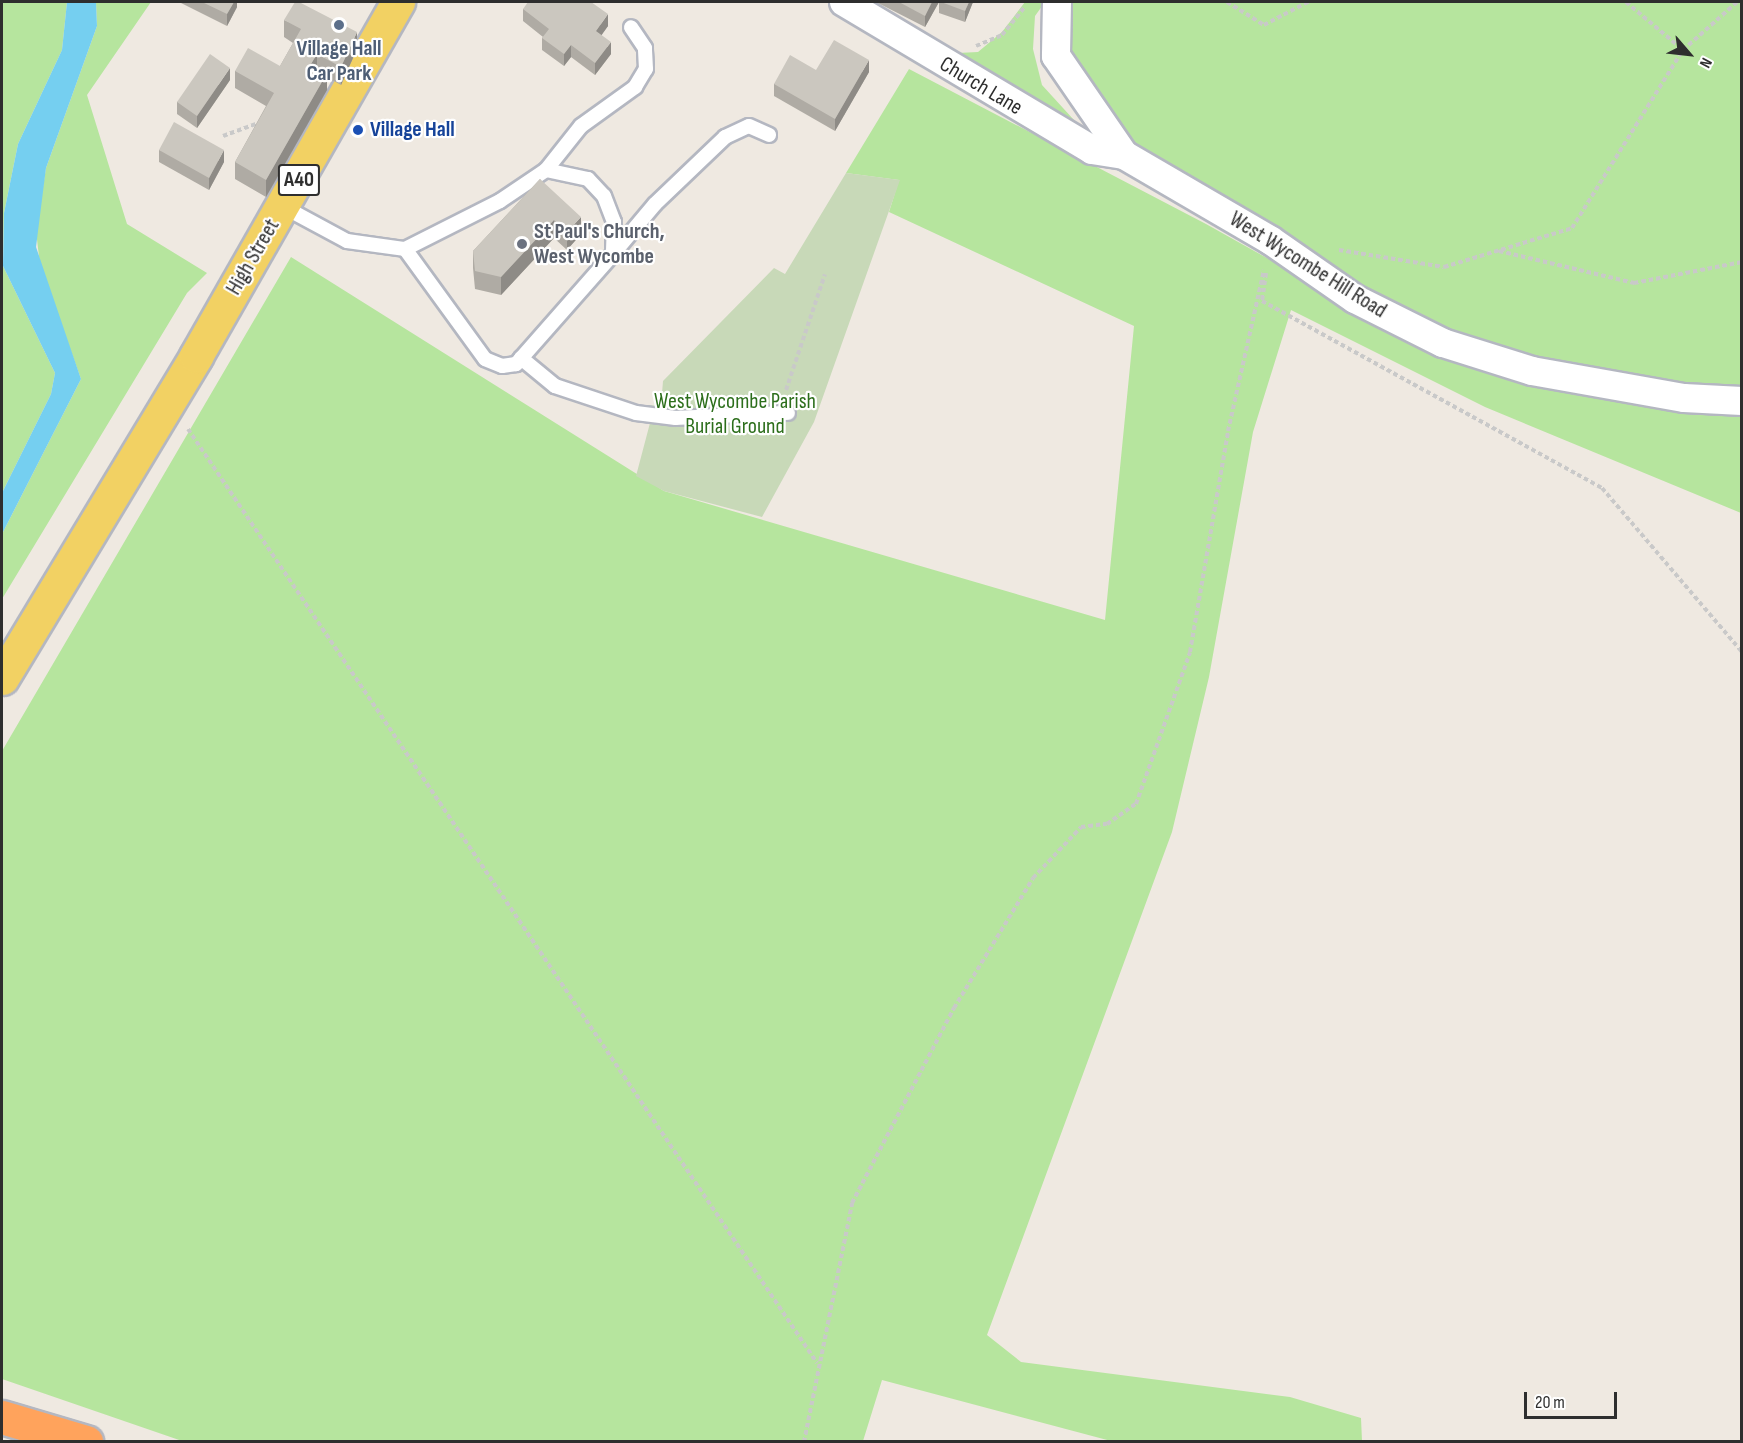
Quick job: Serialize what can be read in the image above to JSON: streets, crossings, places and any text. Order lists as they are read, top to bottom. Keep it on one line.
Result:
{"streets":{"main road":["A40","High Street"],"street":["Church Lane","West Wycombe Hill Road"]},"crossings":[["Church Lane","West Wycombe Hill Road"],["A40","High Street"]],"parks":["West Wycombe Parish Burial Ground"],"places":["Village Hall Car Park","Village Hall","St Paul's Church, West Wycombe"],"scale_bar":"20 m","north":"bottom right"}
